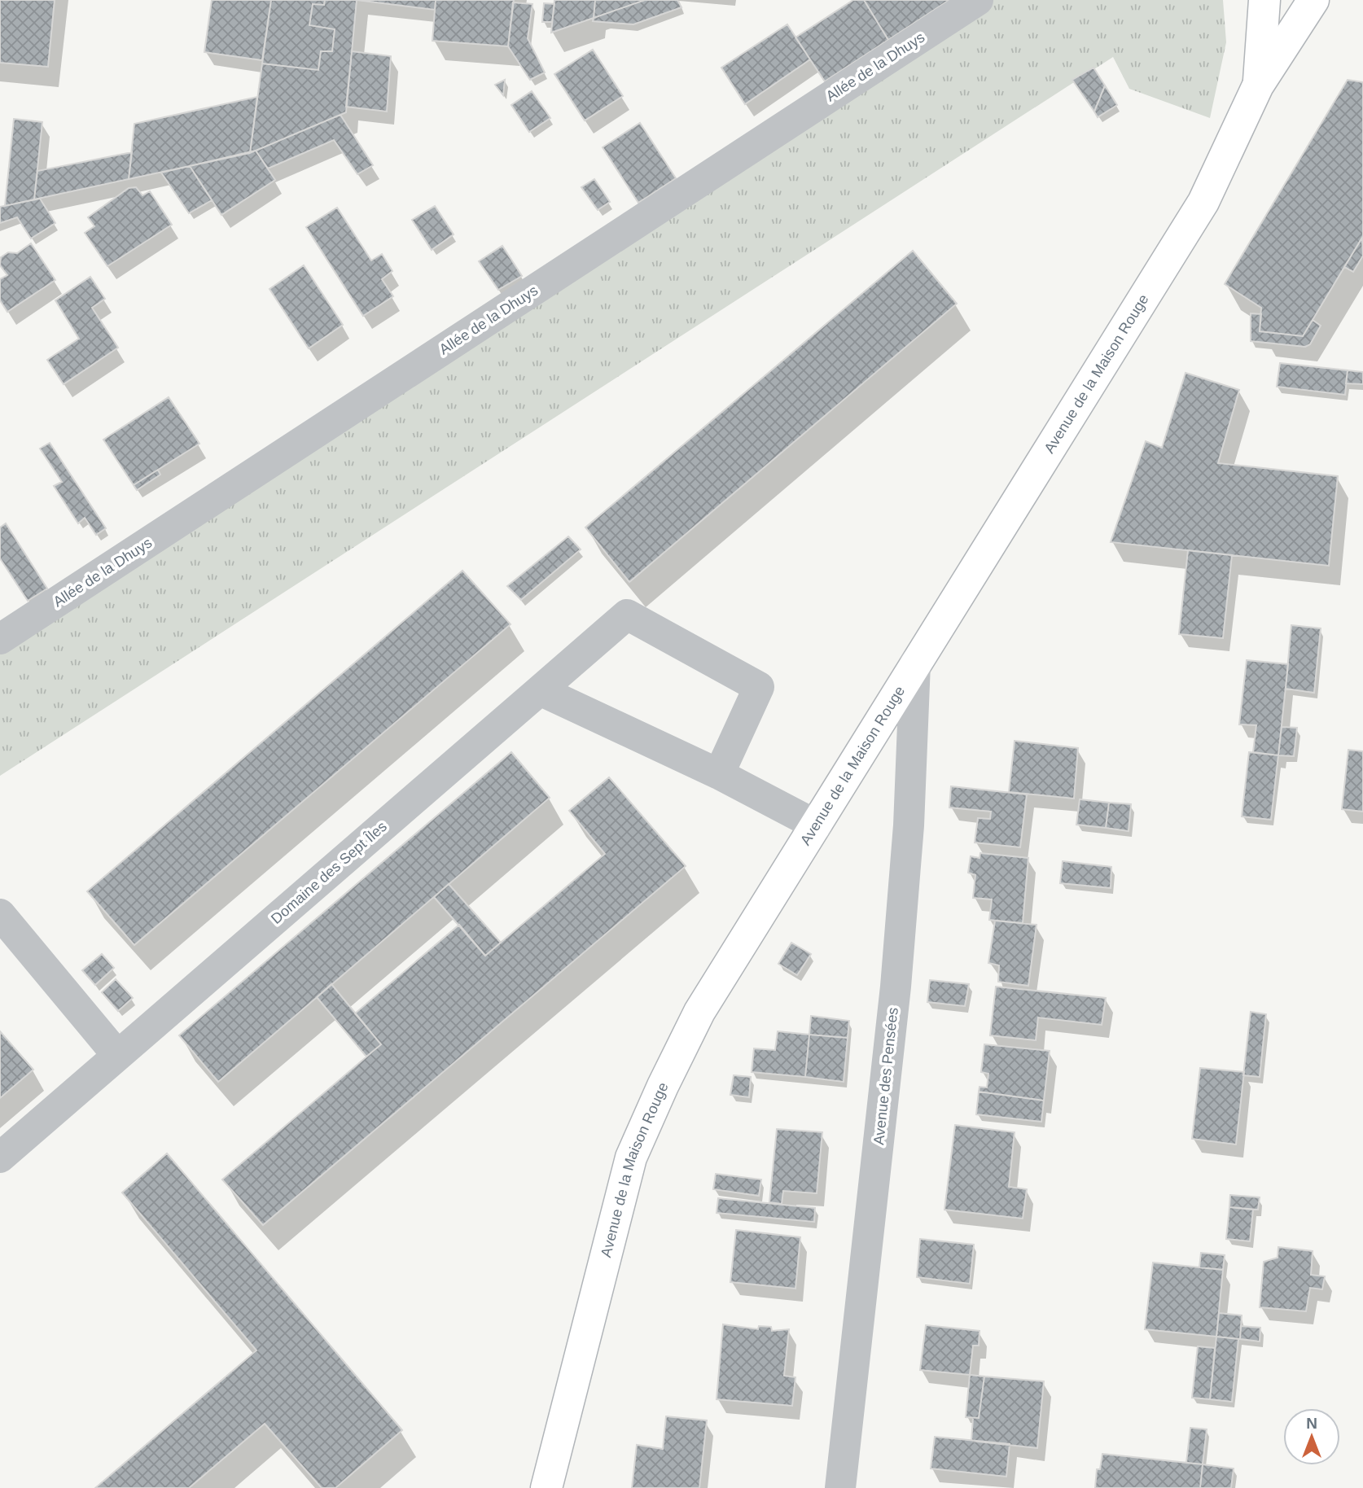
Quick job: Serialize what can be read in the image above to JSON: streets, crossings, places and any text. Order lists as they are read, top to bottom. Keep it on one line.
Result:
{"streets":{"main road":["Avenue de la Maison Rouge"],"street":["Allée de la Dhuys","Domaine des Sept Îles","Avenue des Pensées"]},"crossings":[["Avenue de la Maison Rouge","Avenue des Pensées"]],"north":"top"}
